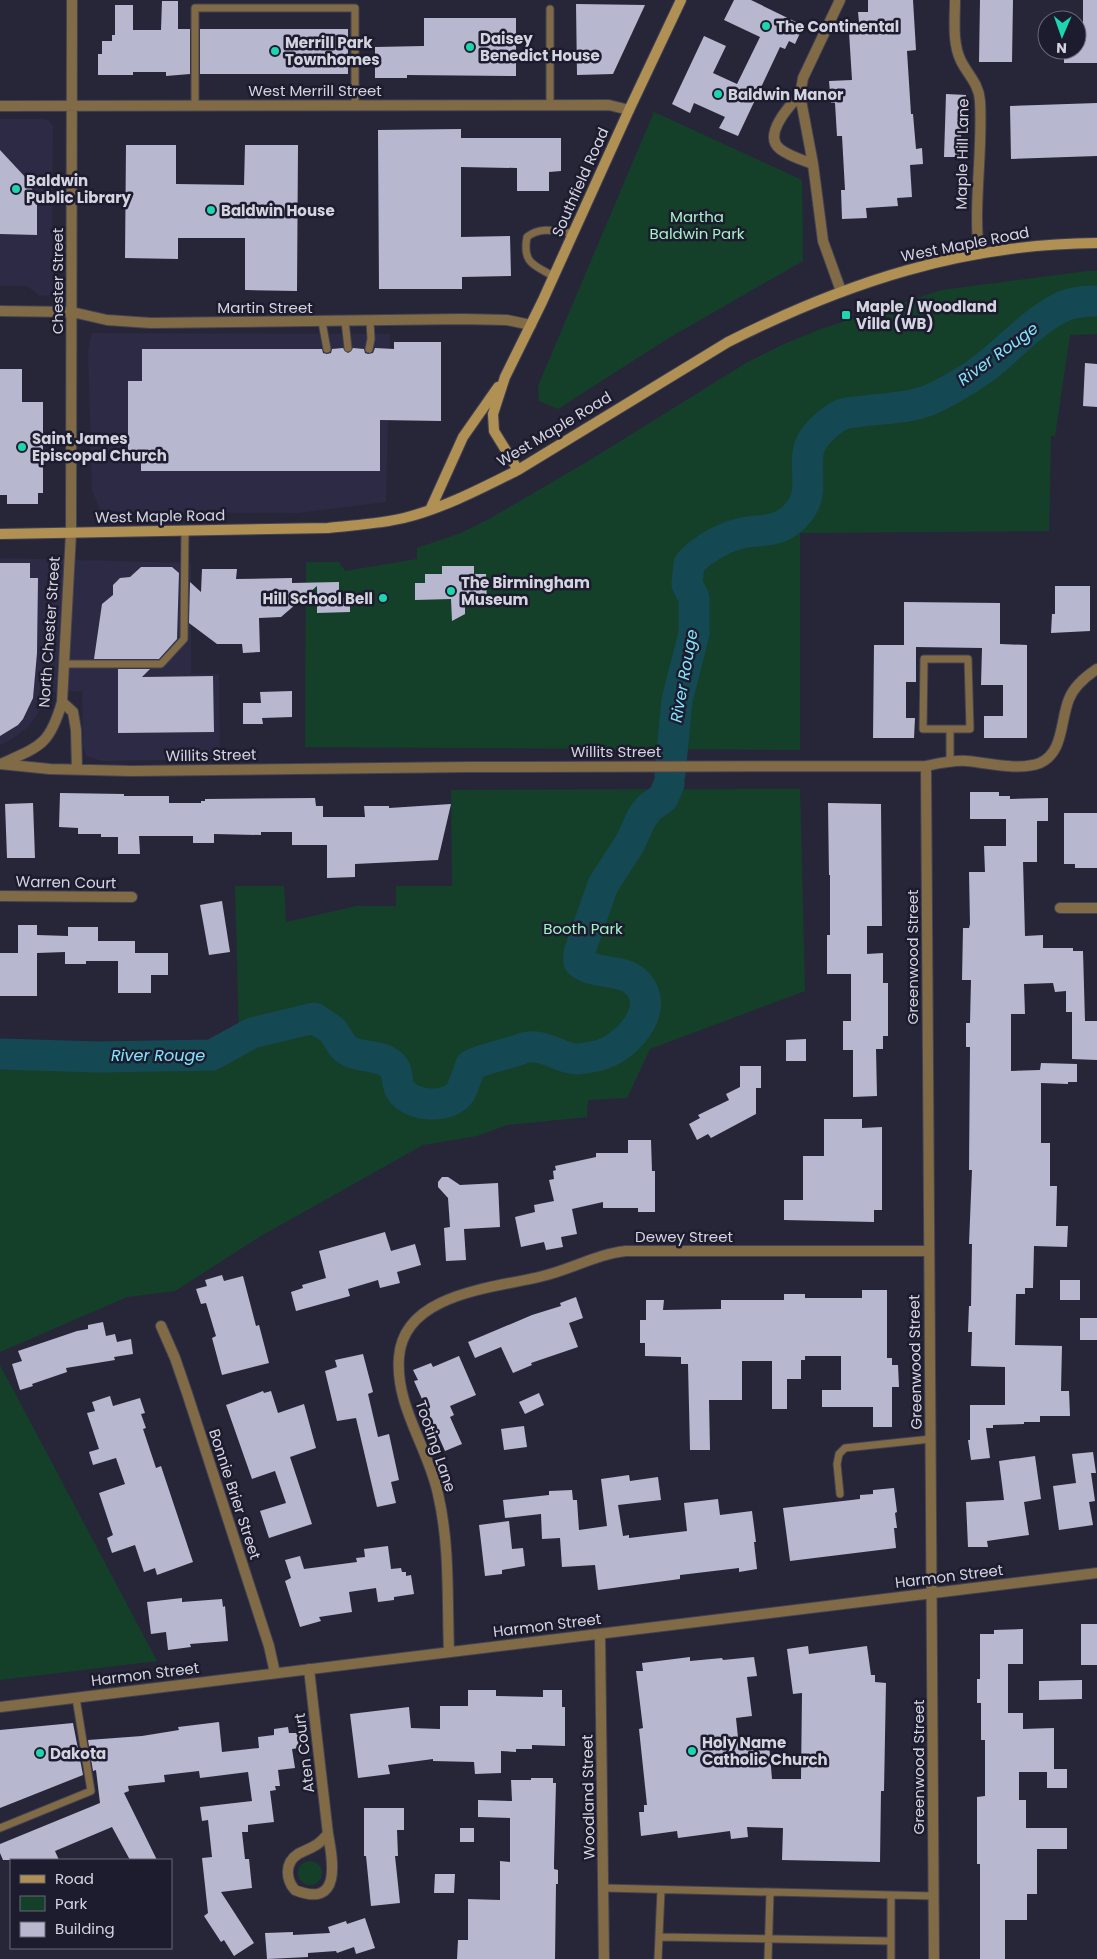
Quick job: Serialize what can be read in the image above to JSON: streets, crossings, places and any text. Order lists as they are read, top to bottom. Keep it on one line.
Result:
{"streets":{"main road":["Southfield Road","West Maple Road"],"street":["West Merrill Street","Maple Hill Lane","Chester Street","Martin Street","North Chester Street","Willits Street","Warren Court","Greenwood Street","Dewey Street","Tooting Lane","Bonnie Brier Street","Harmon Street","Aten Court","Woodland Street"]},"crossings":[["West Merrill Street","Southfield Road"],["West Merrill Street","Chester Street"],["Maple Hill Lane","West Maple Road"],["Southfield Road","West Maple Road"],["Southfield Road","Martin Street"],["West Maple Road","Chester Street"],["West Maple Road","North Chester Street"],["Chester Street","Martin Street"],["Chester Street","North Chester Street"],["North Chester Street","Willits Street"],["Willits Street","Greenwood Street"],["Greenwood Street","Dewey Street"],["Greenwood Street","Harmon Street"],["Dewey Street","Tooting Lane"],["Tooting Lane","Harmon Street"],["Bonnie Brier Street","Harmon Street"],["Harmon Street","Aten Court"],["Harmon Street","Woodland Street"]],"water":["River Rouge"],"parks":["Martha Baldwin Park","Booth Park"],"places":{"other":["The Continental","Daisey Benedict House","Merrill Park Townhomes","Baldwin Manor","Baldwin Public Library","Baldwin House","Saint James Episcopal Church","The Birmingham Museum","Hill School Bell","Holy Name Catholic Church","Dakota"],"transit":["Maple / Woodland Villa (WB)"]},"legend":["Road","Park","Building"],"north":"bottom"}
